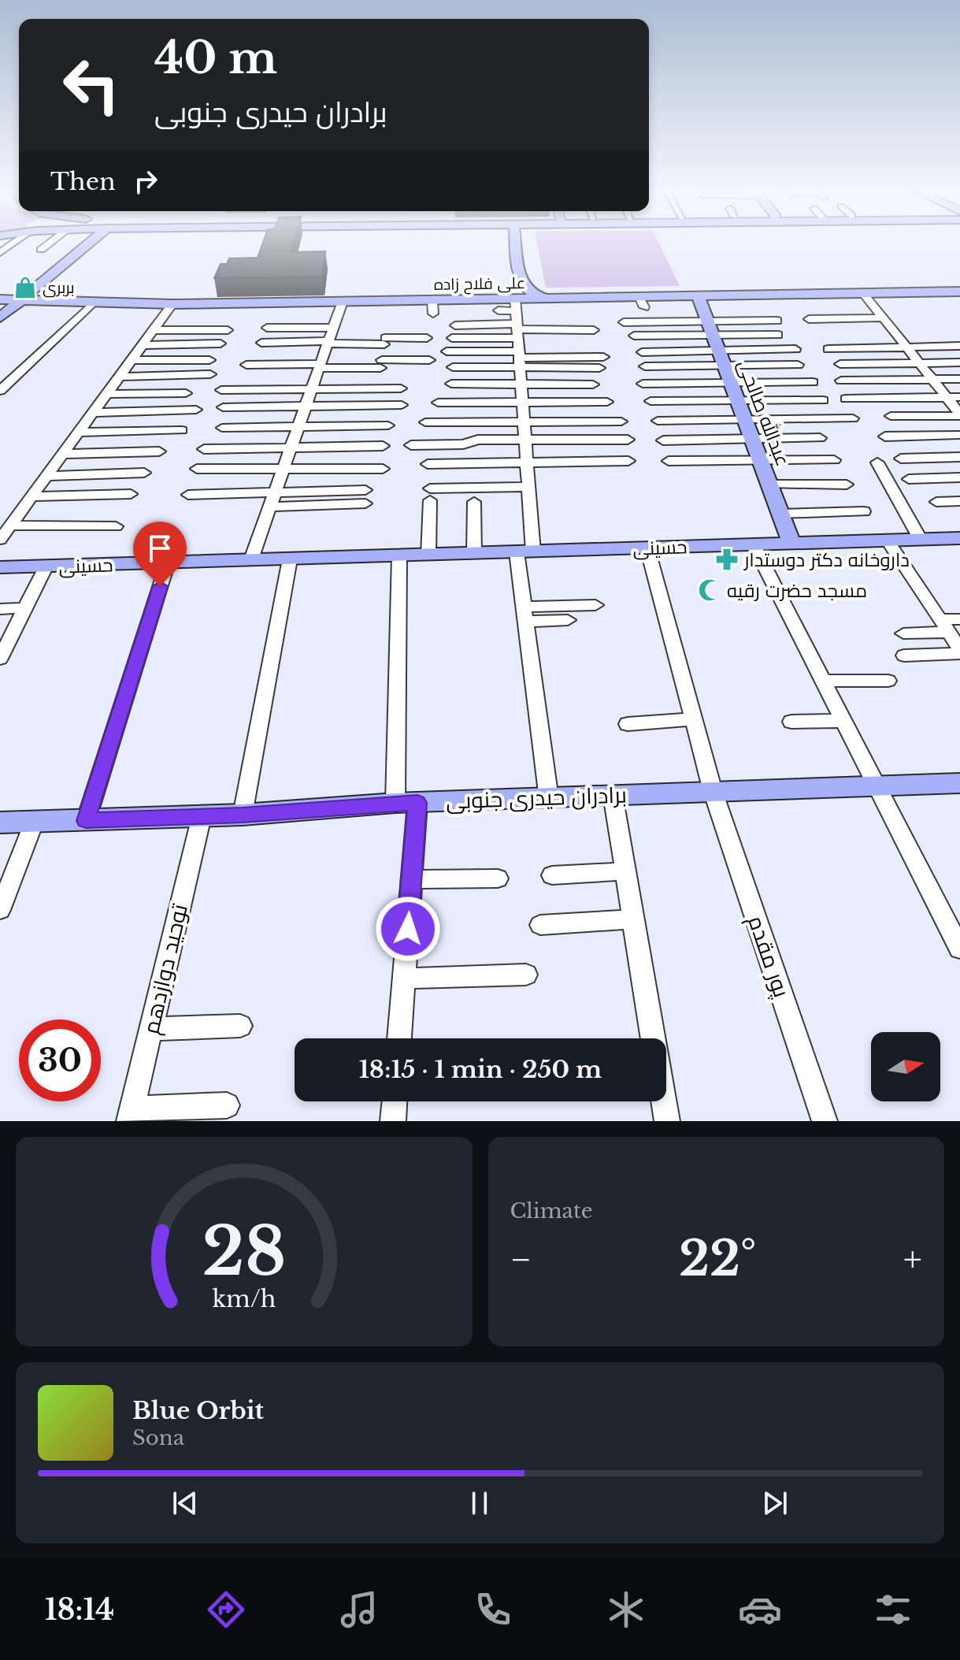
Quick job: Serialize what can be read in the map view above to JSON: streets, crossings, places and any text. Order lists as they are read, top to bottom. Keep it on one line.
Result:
{"streets":{"street":["علی فلاح زاده","عبدالله صالحی","حسینی","برادران حیدری جنوبی","پور مقدم","توحید دوازدهم"]},"crossings":[["علی فلاح زاده","عبدالله صالحی"],["عبدالله صالحی","حسینی"],["حسینی","پور مقدم"],["برادران حیدری جنوبی","پور مقدم"],["برادران حیدری جنوبی","توحید دوازدهم"]],"places":{"shop":["بربری"],"pharmacy":["داروخانه دکتر دوستدار"],"mosque":["مسجد حضرت رقیه"]},"north":"right","page":{"turn":["40 m","برادران حیدری جنوبی"],"then":"Then","limit":"30","trip":"18:15 · 1 min · 250 m","tile":"Climate","heat":["−","22°","+"],"song":["Blue Orbit","Sona"],"tabs":"18:14","gauge":["28","km/h"]}}
